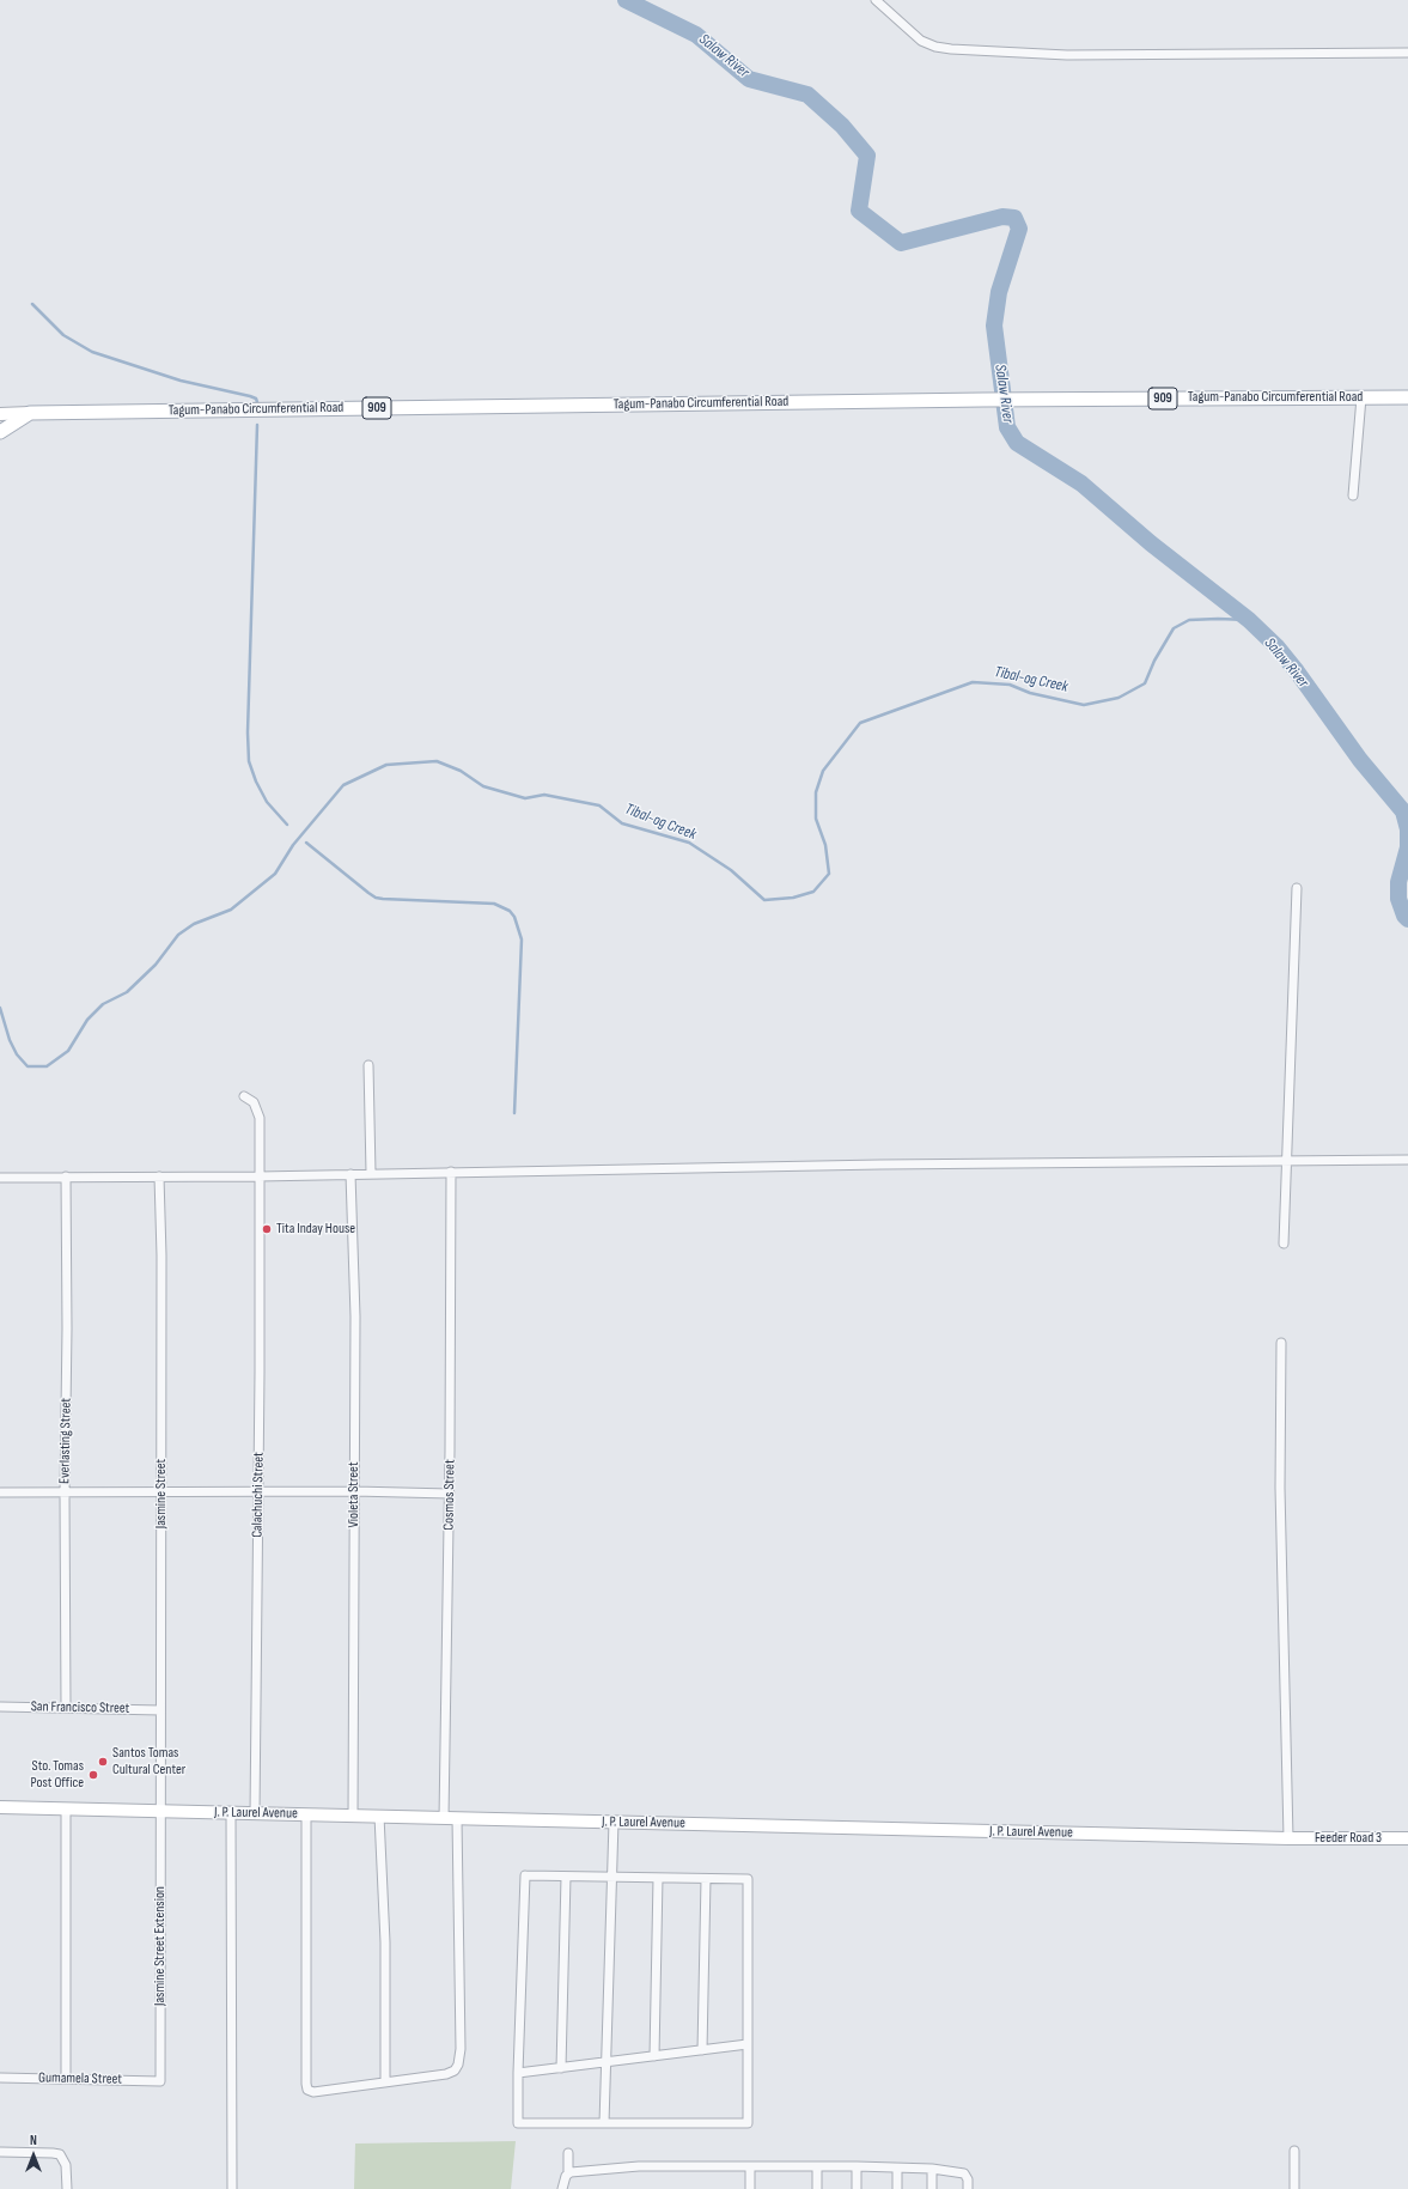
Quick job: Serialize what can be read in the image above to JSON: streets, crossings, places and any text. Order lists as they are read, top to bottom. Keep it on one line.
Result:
{"streets":{"main road":["Tagum-Panabo Circumferential Road","909"],"street":["Everlasting Street","Jasmine Street","Calachuchi Street","Violeta Street","Cosmos Street","San Francisco Street","J. P. Laurel Avenue","Feeder Road 3","Jasmine Street Extension","Gumamela Street"]},"crossings":[["Everlasting Street","San Francisco Street"],["Jasmine Street","San Francisco Street"],["Jasmine Street","J. P. Laurel Avenue"],["Jasmine Street","Jasmine Street Extension"],["Calachuchi Street","J. P. Laurel Avenue"],["Violeta Street","J. P. Laurel Avenue"],["Cosmos Street","J. P. Laurel Avenue"],["J. P. Laurel Avenue","Feeder Road 3"],["J. P. Laurel Avenue","Jasmine Street Extension"],["Jasmine Street Extension","Gumamela Street"]],"water":["Salaw River","Tibal-og Creek"],"places":["Tita Inday House","Santos Tomas Cultural Center","Sto. Tomas Post Office"],"north":"top"}
